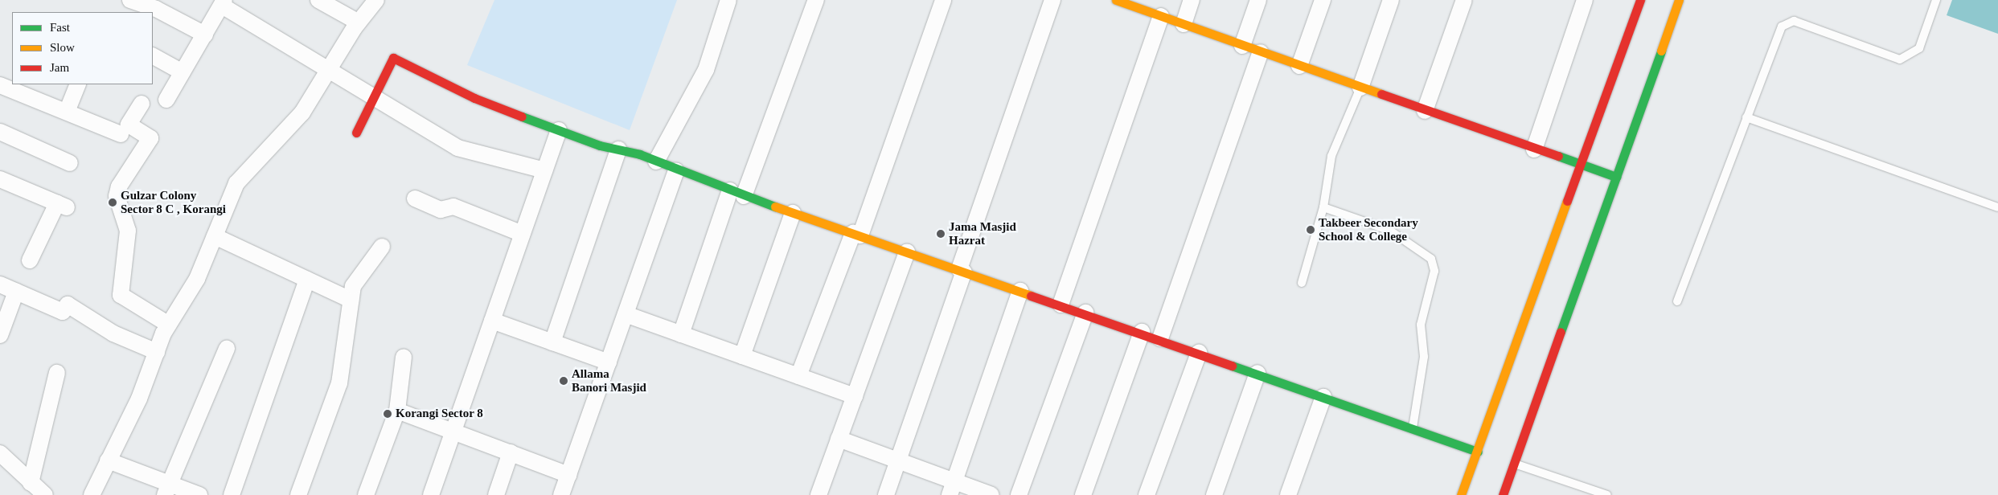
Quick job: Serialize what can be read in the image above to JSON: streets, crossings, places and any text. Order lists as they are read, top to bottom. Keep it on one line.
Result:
{"places":["Gulzar Colony Sector 8 C , Korangi","Takbeer Secondary School & College","Jama Masjid Hazrat","Allama Banori Masjid","Korangi Sector 8"],"legend":["Fast","Slow","Jam"]}
